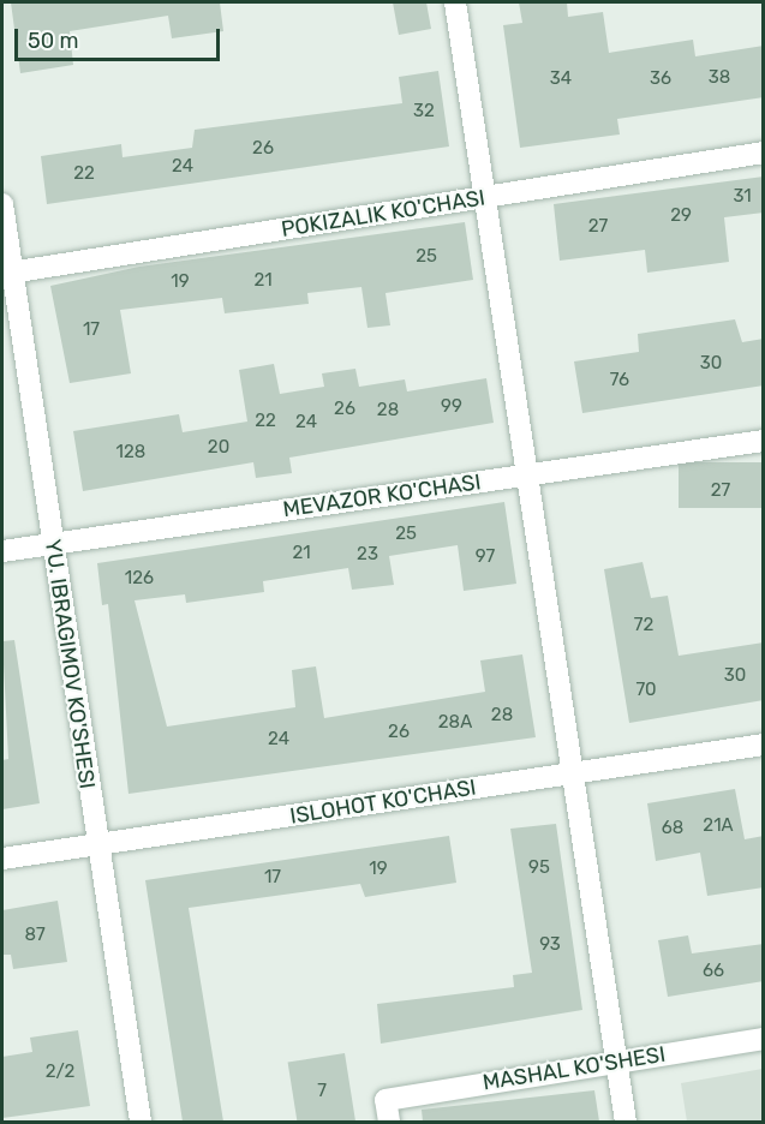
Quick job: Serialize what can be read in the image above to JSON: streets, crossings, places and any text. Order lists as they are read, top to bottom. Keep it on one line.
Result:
{"streets":{"street":["POKIZALIK KO'CHASI","MEVAZOR KO'CHASI","YU. IBRAGIMOV KO'SHESI","ISLOHOT KO'CHASI","MASHAL KO'SHESI"]},"crossings":[["POKIZALIK KO'CHASI","YU. IBRAGIMOV KO'SHESI"],["MEVAZOR KO'CHASI","YU. IBRAGIMOV KO'SHESI"],["YU. IBRAGIMOV KO'SHESI","ISLOHOT KO'CHASI"]],"house_numbers":["38","34","36","32","26","24","22","31","29","27","25","21","19","17","30","76","99","26","28","22","24","20","128","27","25","21","23","97","126","72","30","70","28","28A","26","24","21A","68","95","19","17","87","93","66","2/2","7"],"scale_bar":"50 m"}
